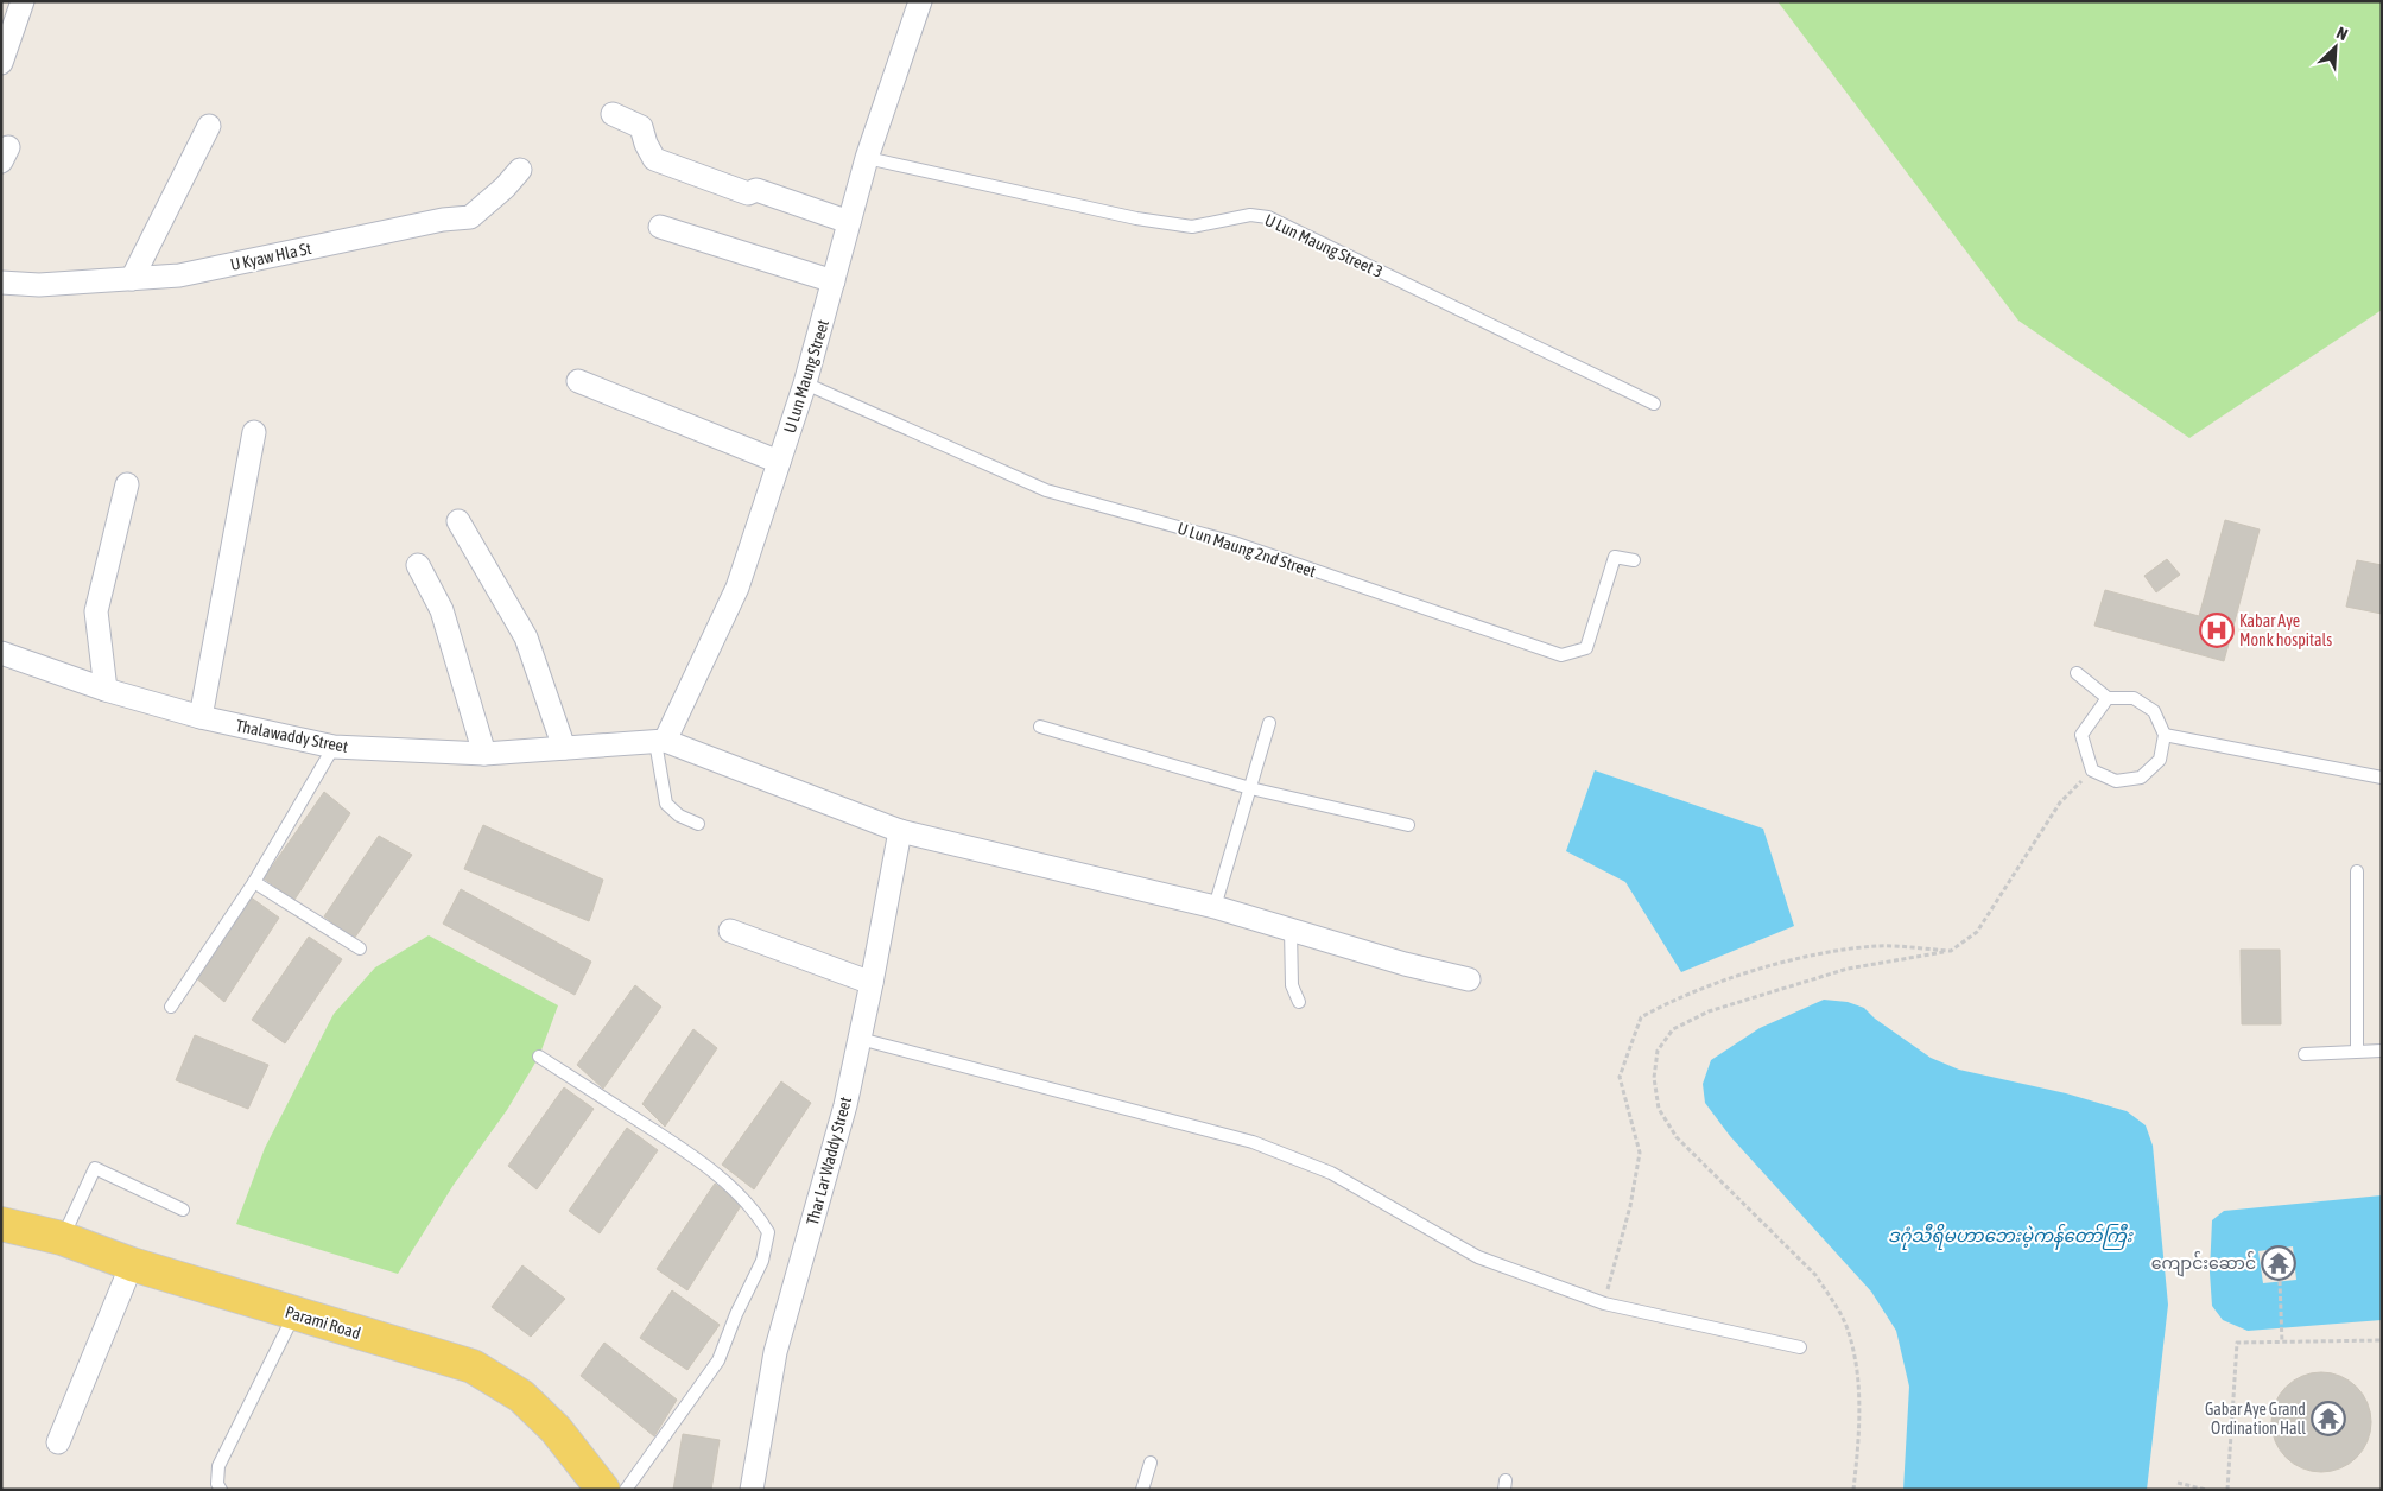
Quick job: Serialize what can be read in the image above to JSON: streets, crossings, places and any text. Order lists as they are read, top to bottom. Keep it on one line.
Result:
{"streets":{"main road":["Parami Road"],"street":["U Kyaw Hla St","U Lun Maung Street","Thalawaddy Street","Thar Lar Waddy Street"],"lane":["U Lun Maung Street 3","U Lun Maung 2nd Street"]},"crossings":[["U Lun Maung Street 3","U Lun Maung Street"],["U Lun Maung Street","U Lun Maung 2nd Street"],["U Lun Maung Street","Thalawaddy Street"]],"water":["ဒဂုံသီရိမဟာဘေးမဲ့ကန်တော်ကြီး"],"places":{"hospital":["Kabar Aye Monk hospitals"],"temple":["ကျောင်းဆောင်","Gabar Aye Grand Ordination Hall"]},"north":"top right"}
